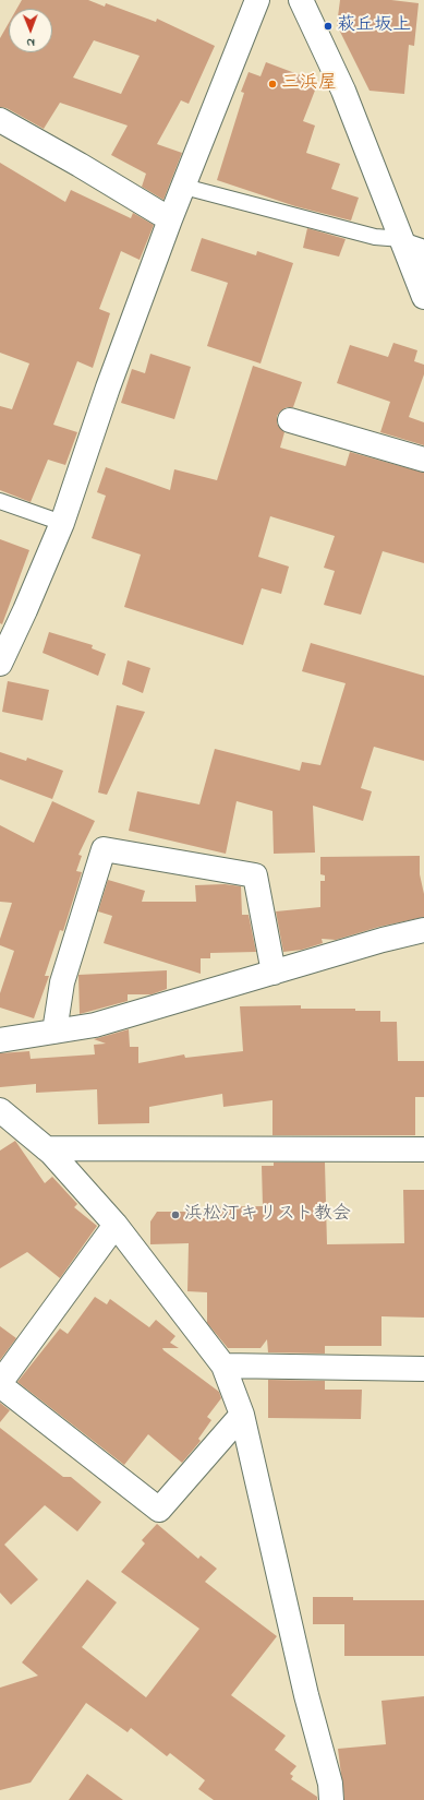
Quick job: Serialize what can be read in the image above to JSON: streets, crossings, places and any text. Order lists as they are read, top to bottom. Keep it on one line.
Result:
{"places":["萩丘坂上","三浜屋","浜松汀キリスト教会"],"north":"bottom"}
